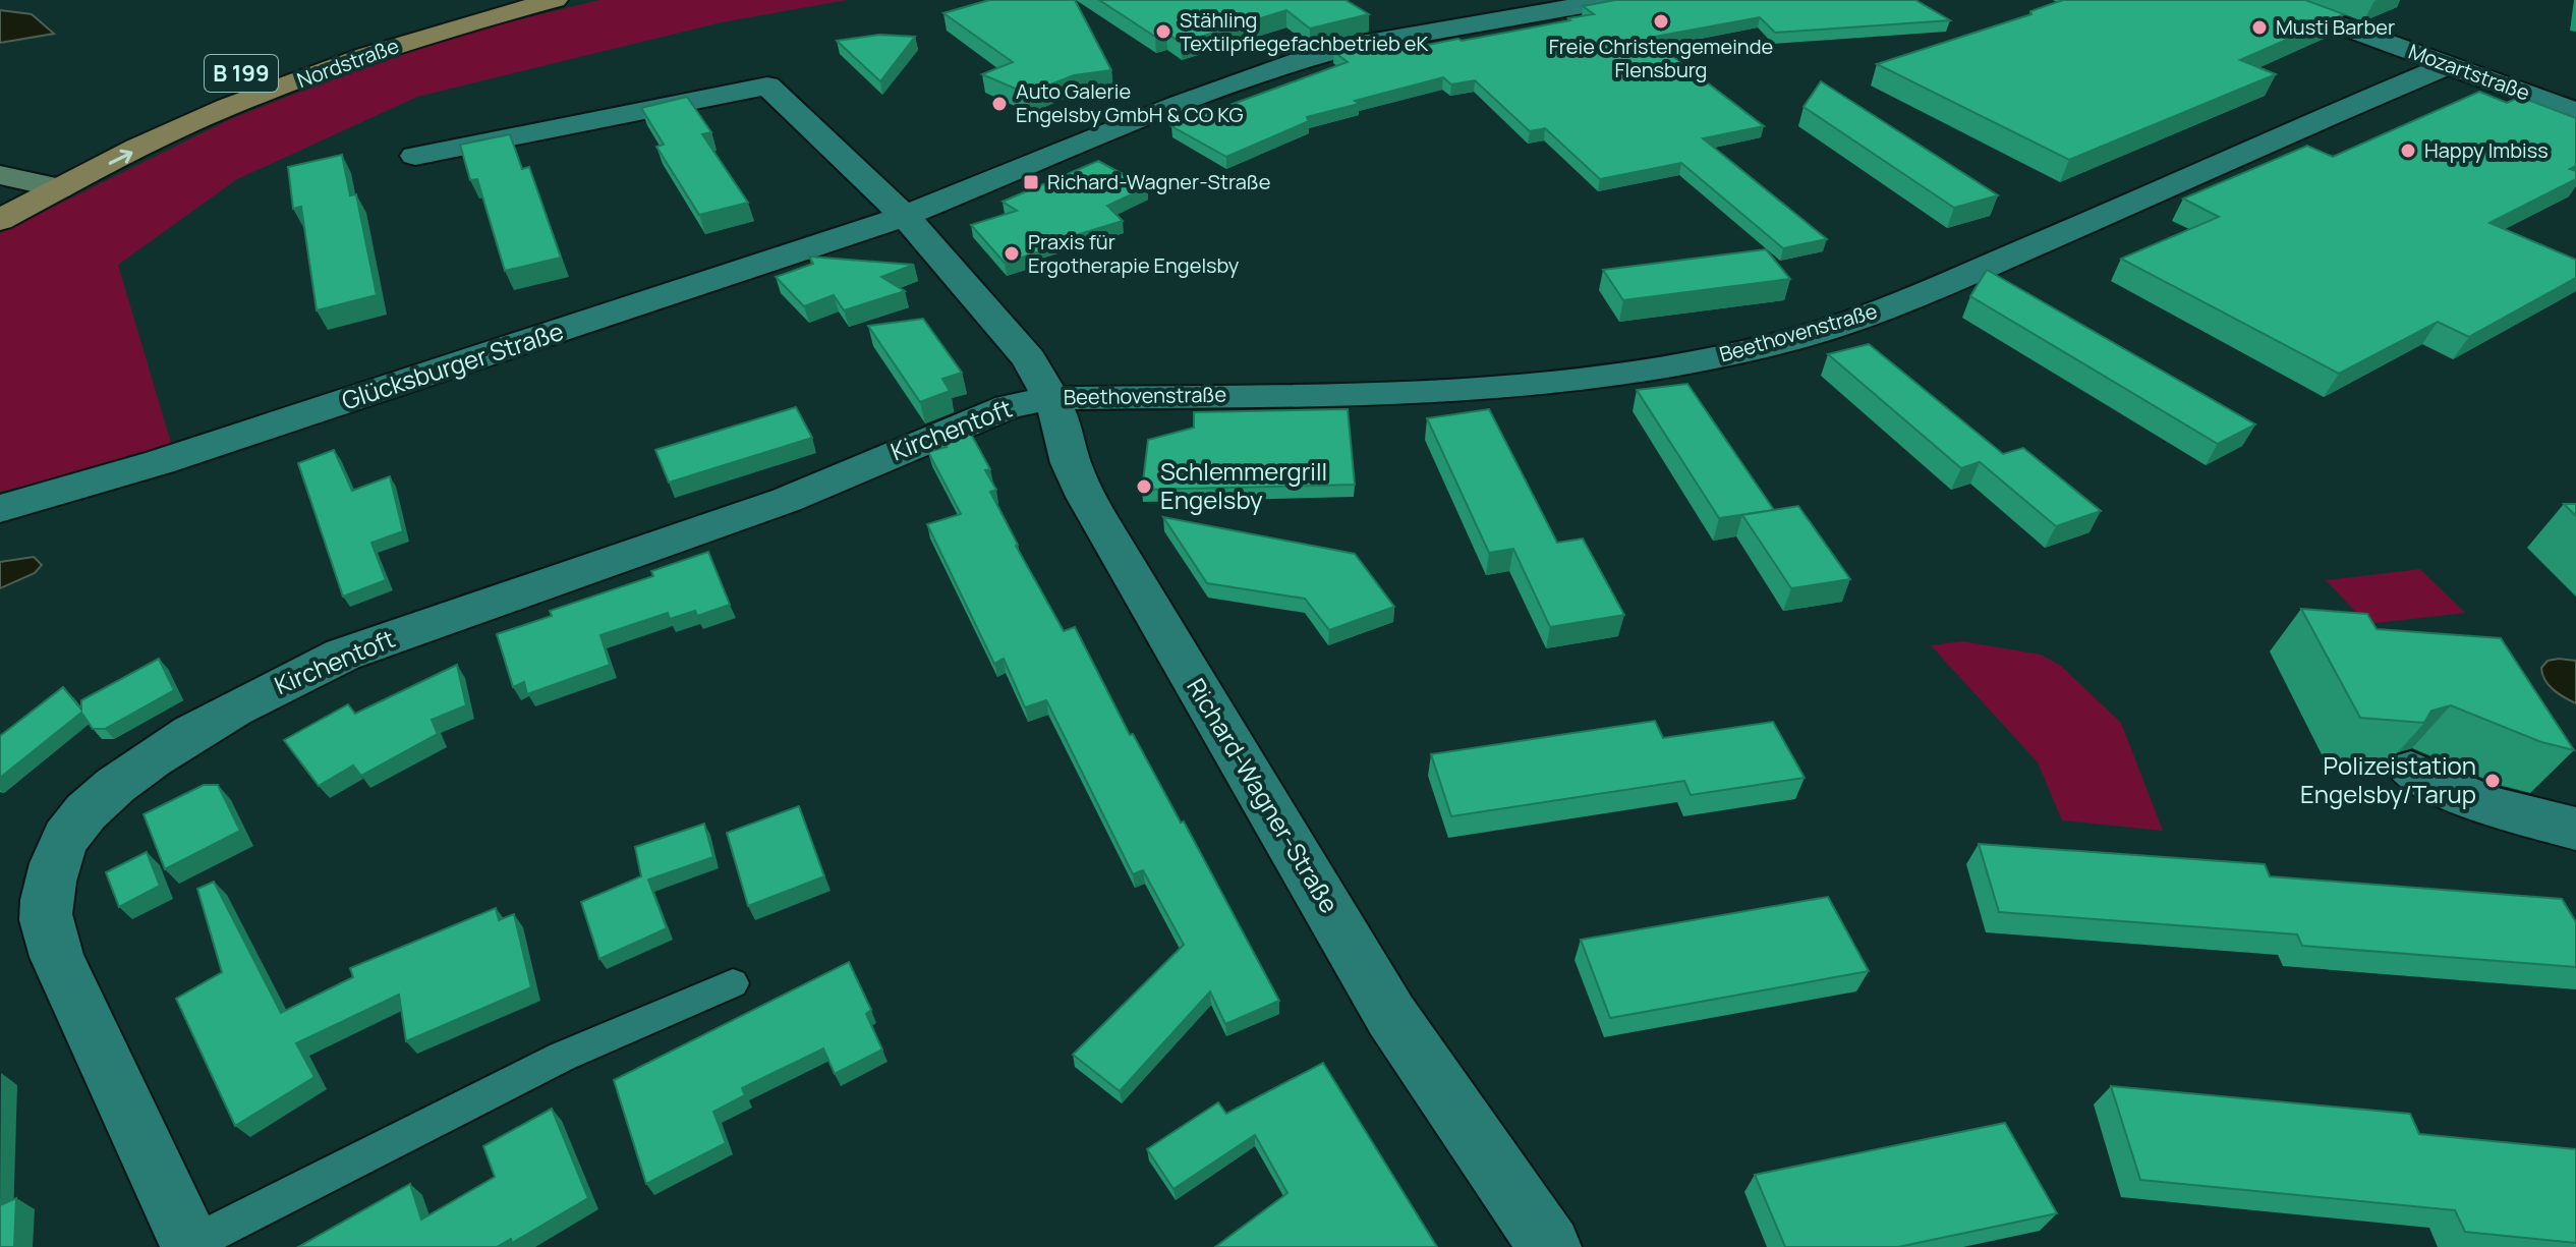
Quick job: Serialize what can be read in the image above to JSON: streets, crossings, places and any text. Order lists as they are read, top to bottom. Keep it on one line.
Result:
{"streets":{"main road":["Nordstraße","B 199"],"street":["Mozartstraße","Beethovenstraße","Glücksburger Straße","Kirchentoft","Richard-Wagner-Straße"]},"crossings":[["Nordstraße","B 199"],["Mozartstraße","Beethovenstraße"],["Beethovenstraße","Kirchentoft"],["Beethovenstraße","Richard-Wagner-Straße"],["Glücksburger Straße","Richard-Wagner-Straße"],["Kirchentoft","Richard-Wagner-Straße"]],"places":{"other":["Freie Christengemeinde Flensburg","Musti Barber","Stähling Textilpflegefachbetrieb eK","Auto Galerie Engelsby GmbH & CO KG","Happy Imbiss","Praxis für Ergotherapie Engelsby","Schlemmergrill Engelsby","Polizeistation Engelsby/Tarup"],"transit":["Richard-Wagner-Straße"]}}
